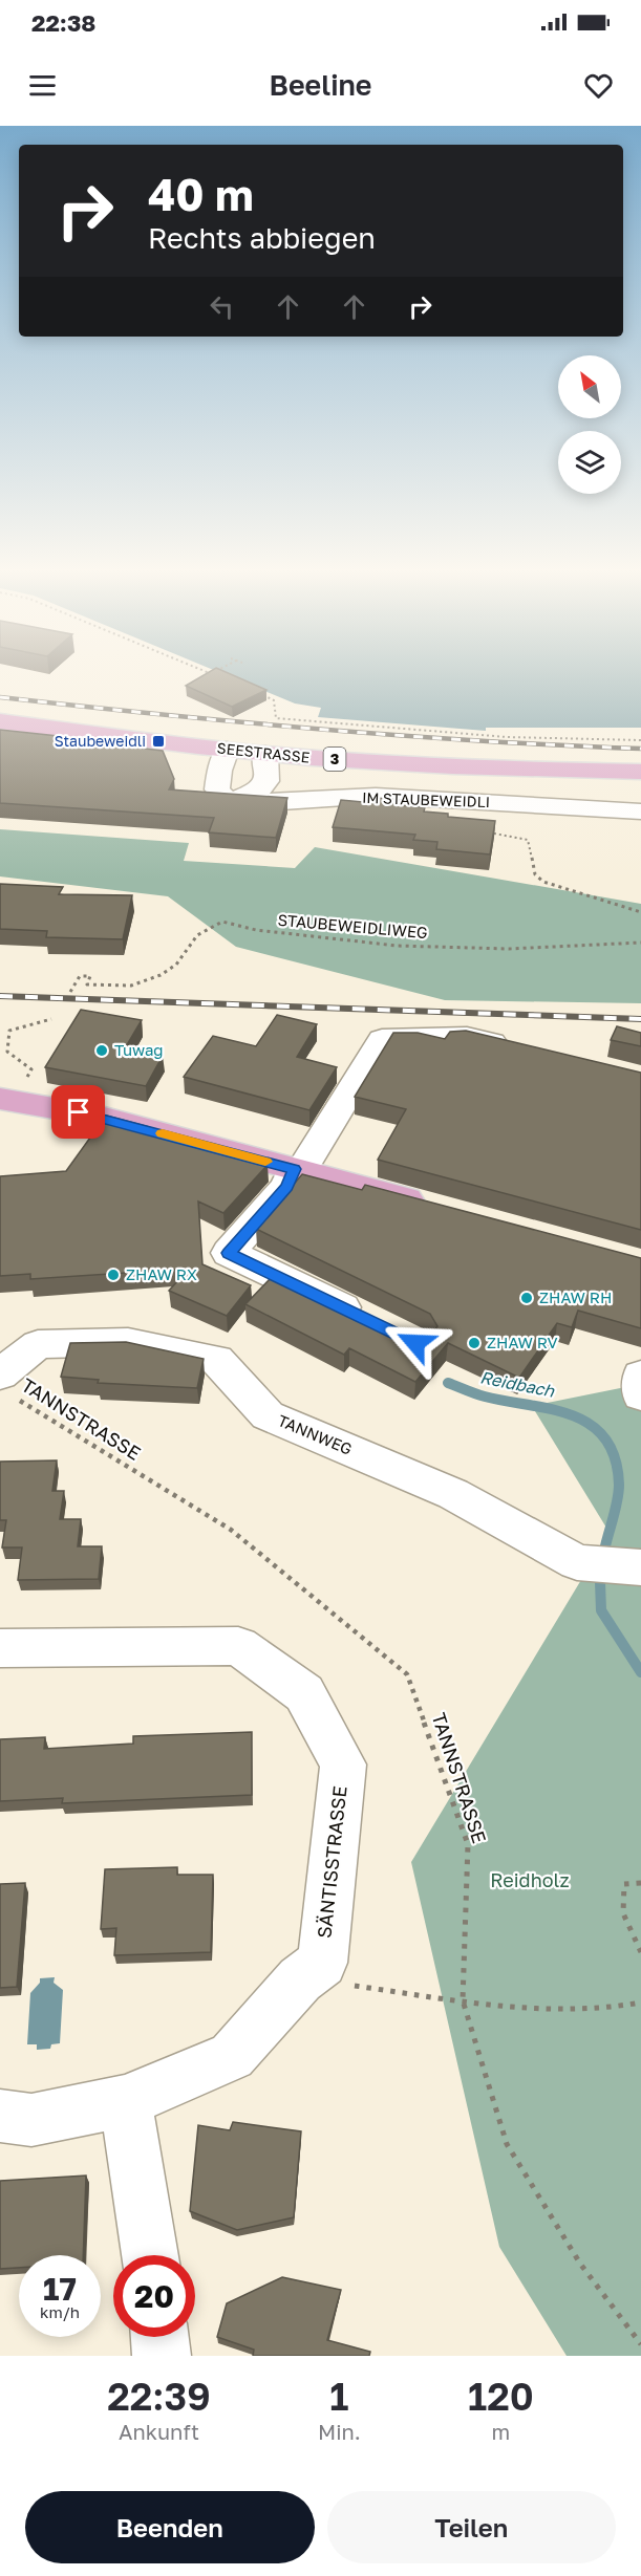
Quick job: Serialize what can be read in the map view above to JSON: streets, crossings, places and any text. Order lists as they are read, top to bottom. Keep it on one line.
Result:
{"streets":{"main road":["SEESTRASSE","3"],"street":["IM STAUBEWEIDLI","TANNWEG","SÄNTISSTRASSE"],"path":["STAUBEWEIDLIWEG","TANNSTRASSE"]},"crossings":[["SEESTRASSE","IM STAUBEWEIDLI"],["TANNSTRASSE","TANNWEG"]],"water":["Reidbach"],"parks":["Reidholz"],"places":{"transit":["Staubeweidli"],"other":["Tuwag","ZHAW RX","ZHAW RH","ZHAW RV"]},"north":"top left","page":{"status":"22:38","header":"Beeline","turn":["40 m","Rechts abbiegen"],"speed":"17 km/h","limit":"20","eta":["22:39","Ankunft","1","Min.","120","m"],"buttons":["Beenden","Teilen"]}}
